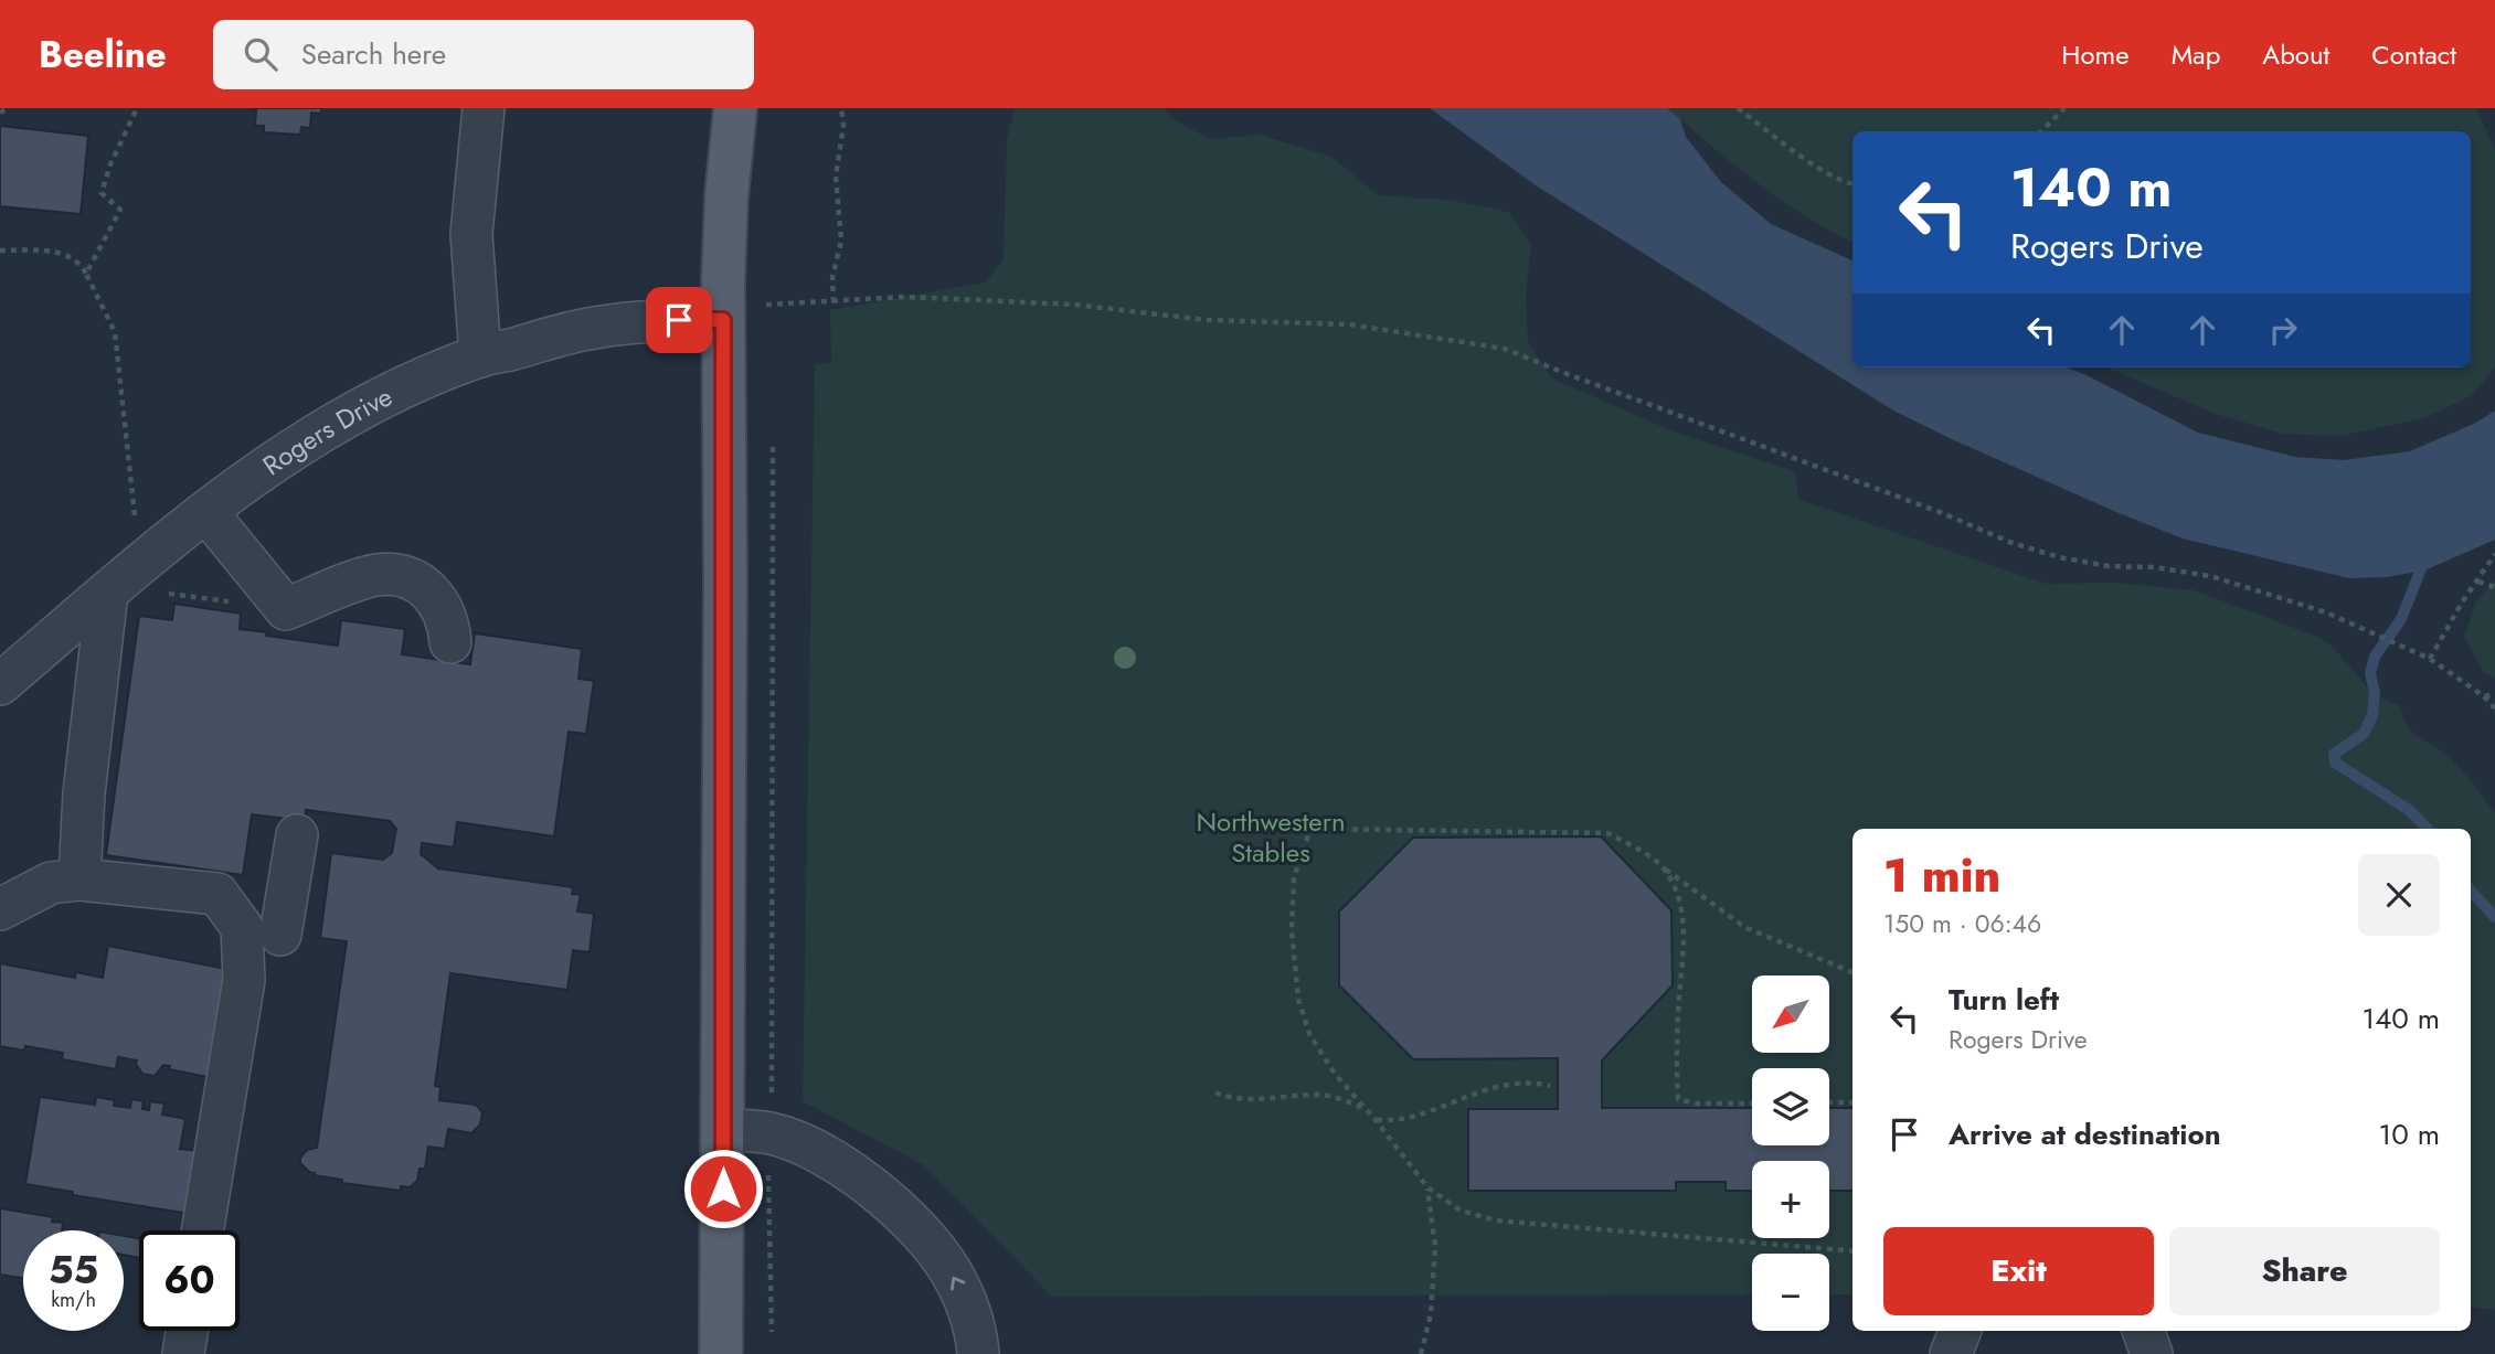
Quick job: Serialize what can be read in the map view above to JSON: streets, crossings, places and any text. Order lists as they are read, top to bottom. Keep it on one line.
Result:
{"streets":{"lane":["Rogers Drive"]},"parks":["Northwestern Stables"],"north":"bottom left","page":{"header":"Beeline","search":"Search here","nav":["Home","Map","About","Contact"],"turn":["140 m","Rogers Drive"],"heading":["1 min","150 m · 06:46"],"list":[{"name":"Turn left","note":"Rogers Drive","value":"140 m"},{"name":"Arrive at destination","value":"10 m"}],"map_buttons":["+","−"],"buttons":["Exit","Share"],"speed":"55 km/h","limit":"60"}}
